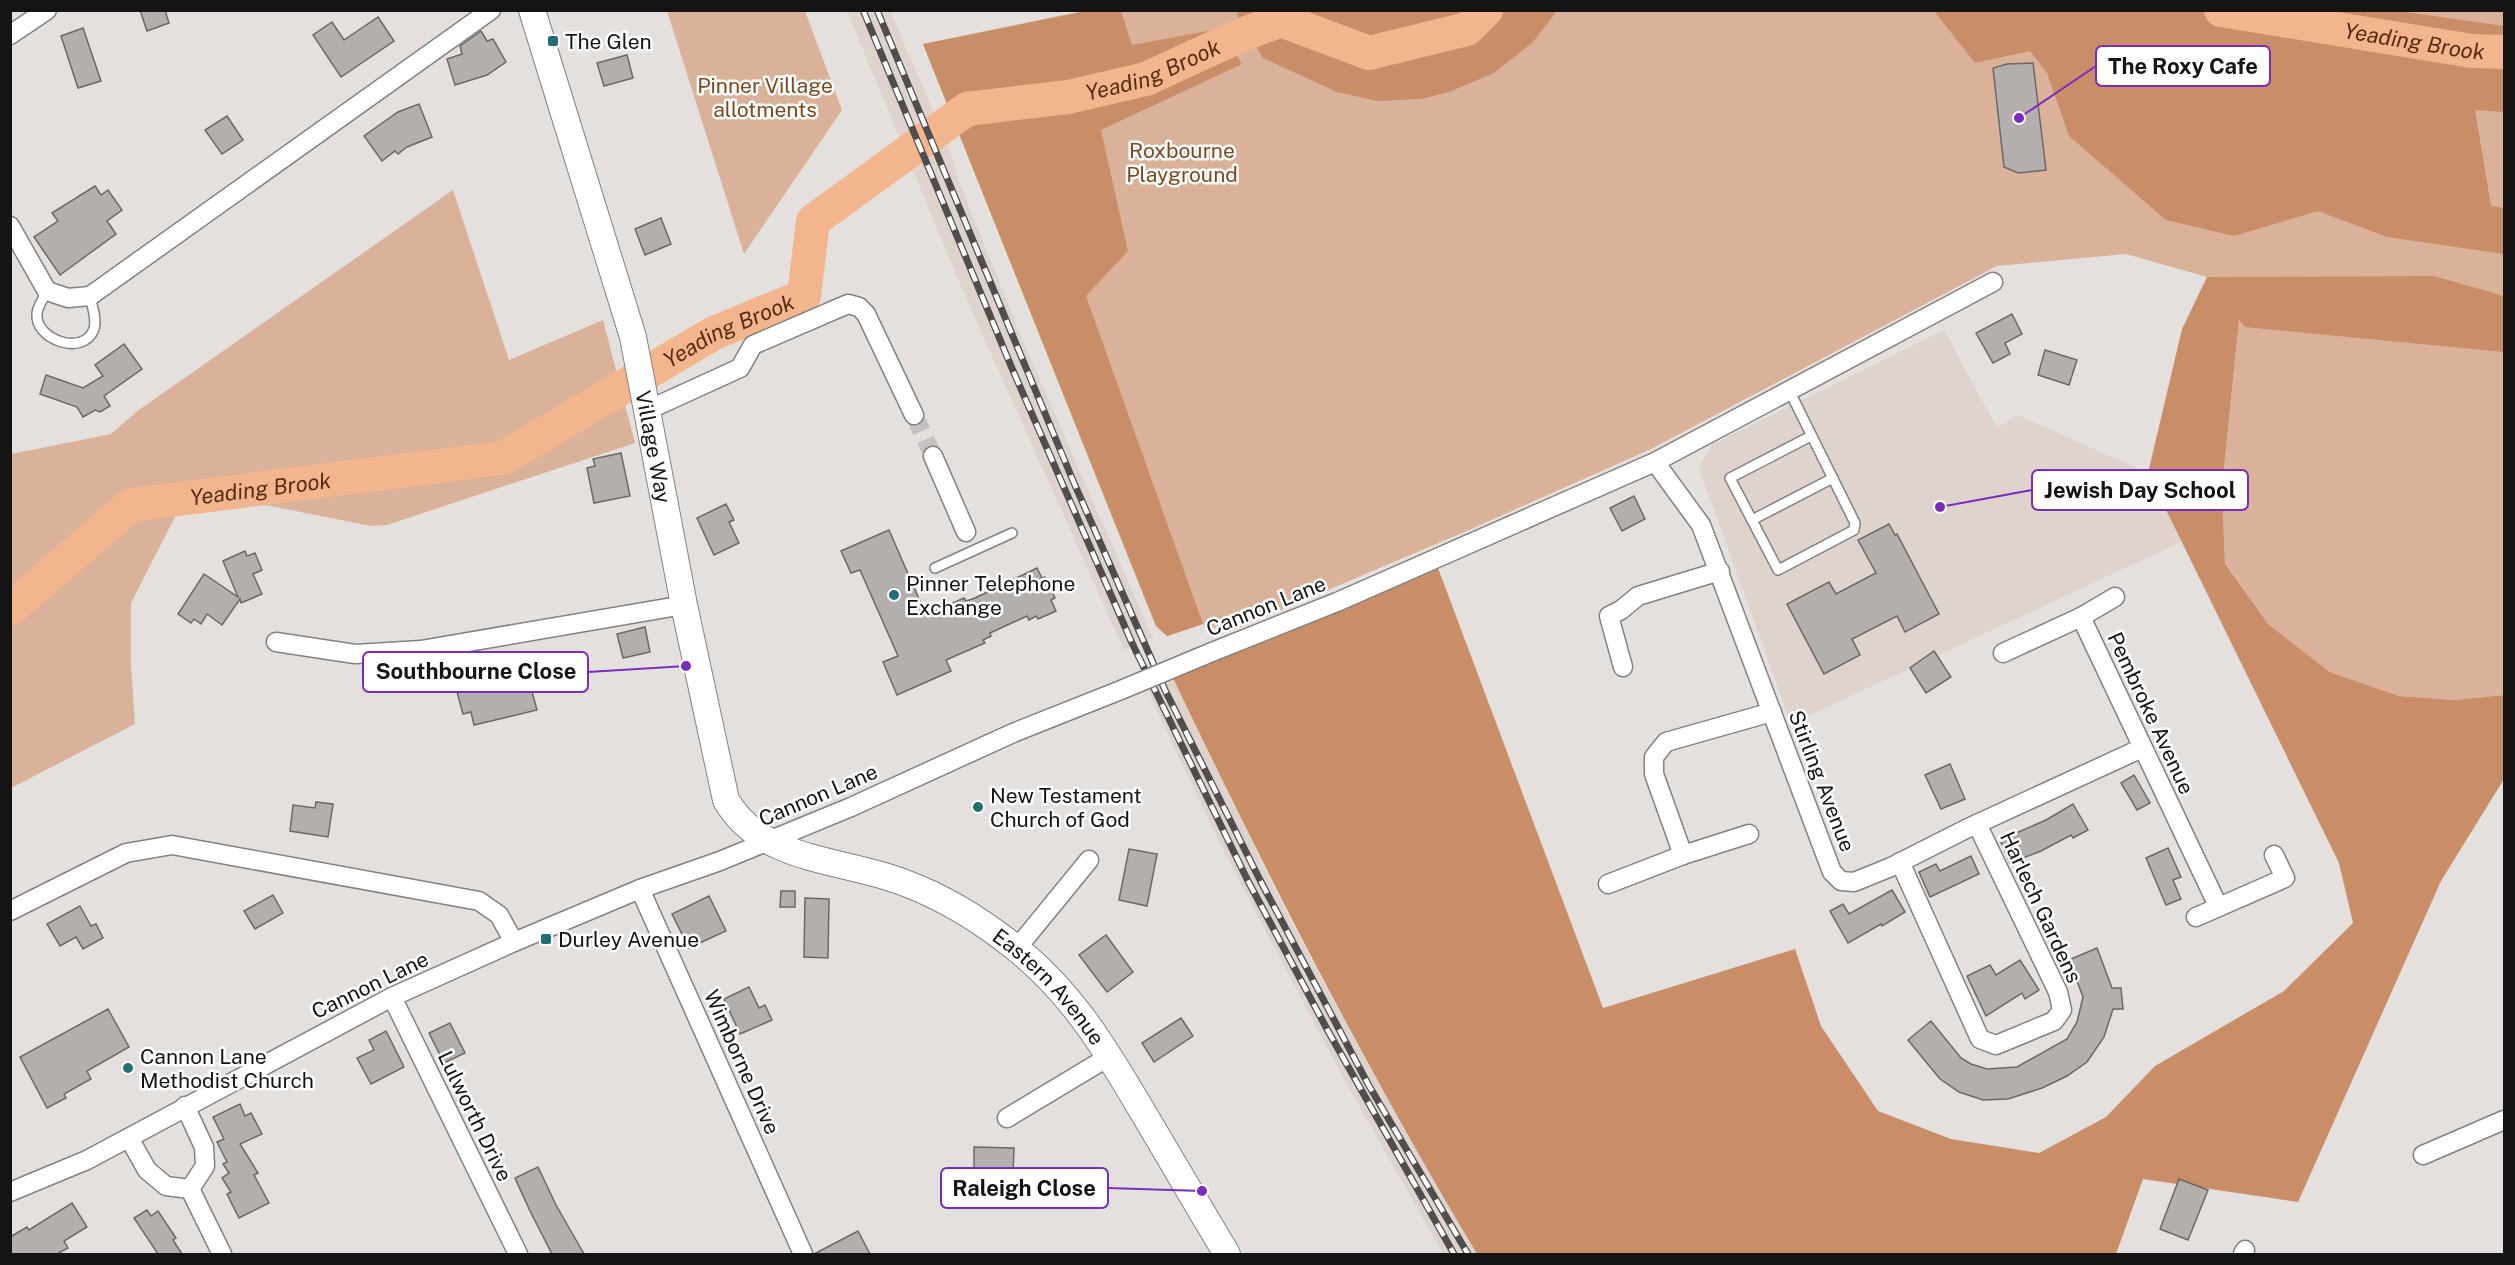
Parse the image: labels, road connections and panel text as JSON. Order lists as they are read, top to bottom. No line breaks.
{"streets":{"street":["Village Way","Cannon Lane","Pembroke Avenue","Stirling Avenue","Harlech Gardens","Eastern Avenue","Wimborne Drive","Lulworth Drive"]},"crossings":[["Village Way","Cannon Lane"],["Village Way","Eastern Avenue"],["Cannon Lane","Stirling Avenue"],["Cannon Lane","Eastern Avenue"],["Cannon Lane","Wimborne Drive"],["Cannon Lane","Lulworth Drive"],["Pembroke Avenue","Stirling Avenue"],["Stirling Avenue","Harlech Gardens"]],"water":["Yeading Brook"],"parks":["Pinner Village allotments","Roxbourne Playground"],"places":{"transit":["The Glen","Durley Avenue"],"other":["The Roxy Cafe","Jewish Day School","Pinner Telephone Exchange","Southbourne Close","New Testament Church of God","Cannon Lane Methodist Church","Raleigh Close"]}}
